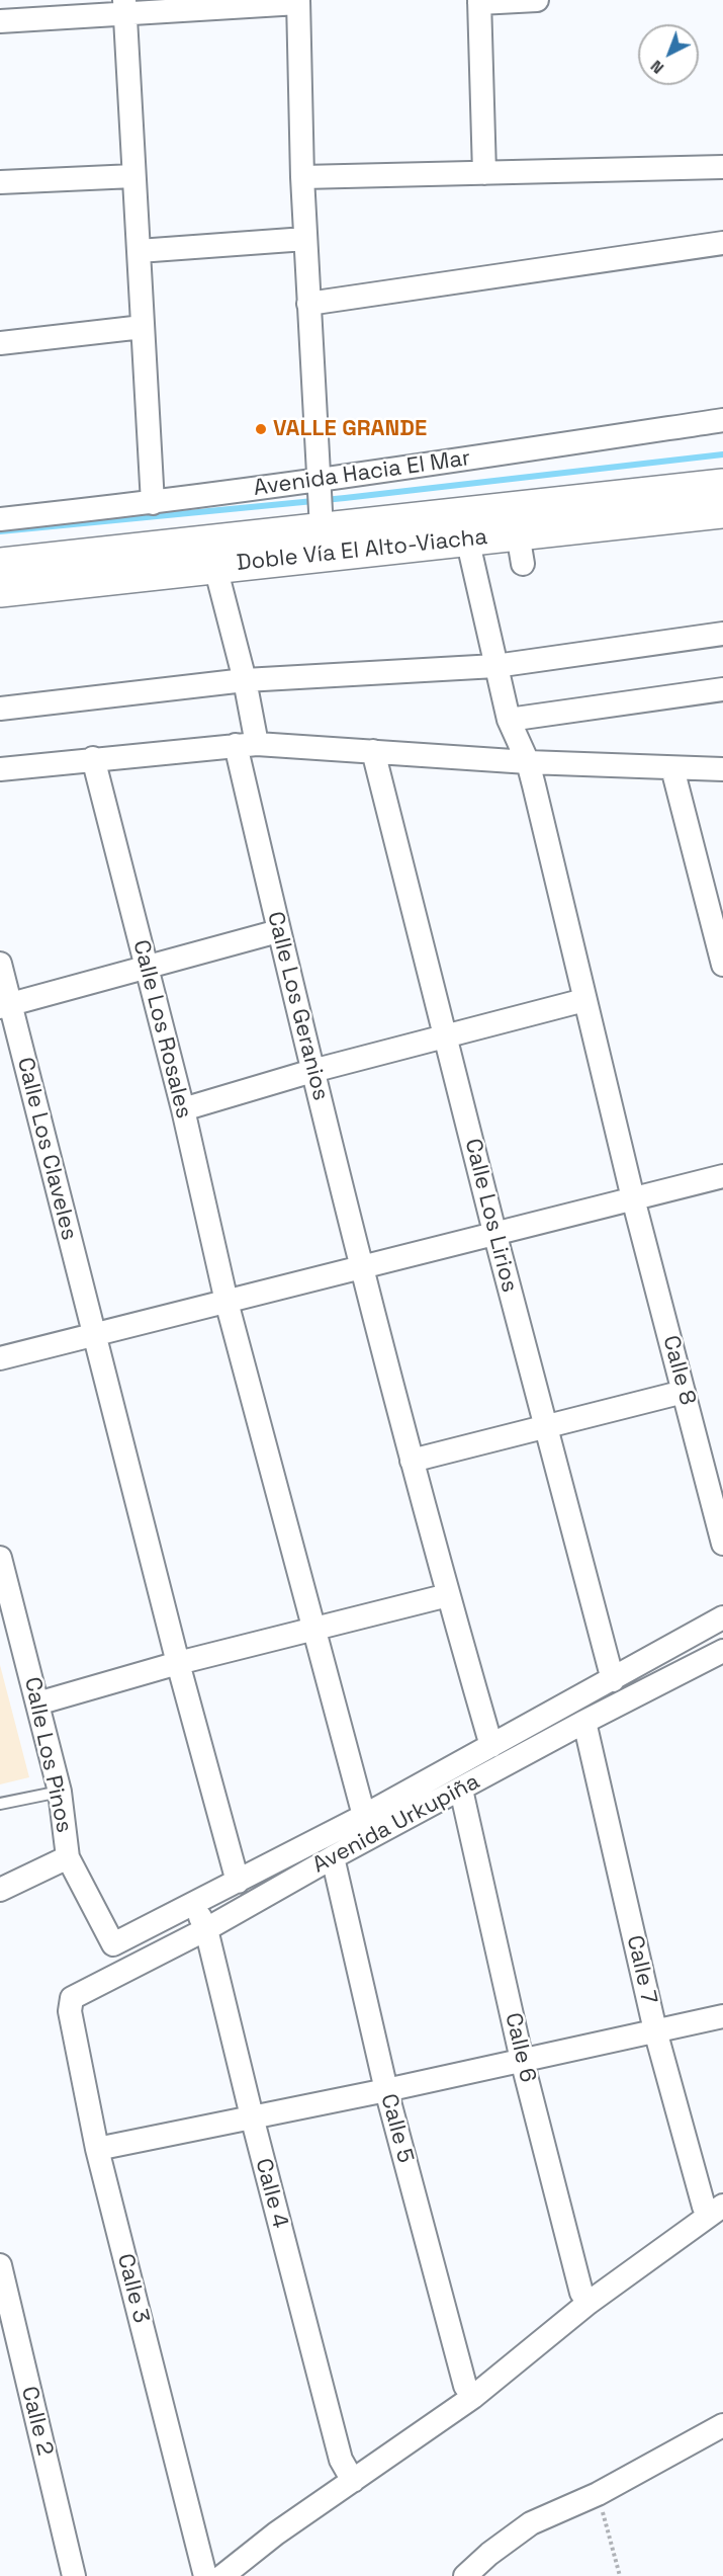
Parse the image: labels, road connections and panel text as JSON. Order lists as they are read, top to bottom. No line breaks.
{"streets":{"highway":["Doble Vía El Alto-Viacha"],"street":["Avenida Hacia El Mar","Calle Los Geranios","Calle Los Rosales","Calle Los Claveles","Calle Los Lirios","Calle 8","Calle Los Pinos","Avenida Urkupiña","Calle 7","Calle 6","Calle 5","Calle 4","Calle 3","Calle 2"]},"crossings":[["Avenida Hacia El Mar","Doble Vía El Alto-Viacha"],["Doble Vía El Alto-Viacha","Calle Los Geranios"],["Doble Vía El Alto-Viacha","Calle 8"],["Calle Los Pinos","Calle 4"],["Avenida Urkupiña","Calle 7"],["Avenida Urkupiña","Calle 6"],["Avenida Urkupiña","Calle 5"],["Avenida Urkupiña","Calle 4"],["Avenida Urkupiña","Calle 3"]],"places":["VALLE GRANDE"],"north":"bottom left"}
